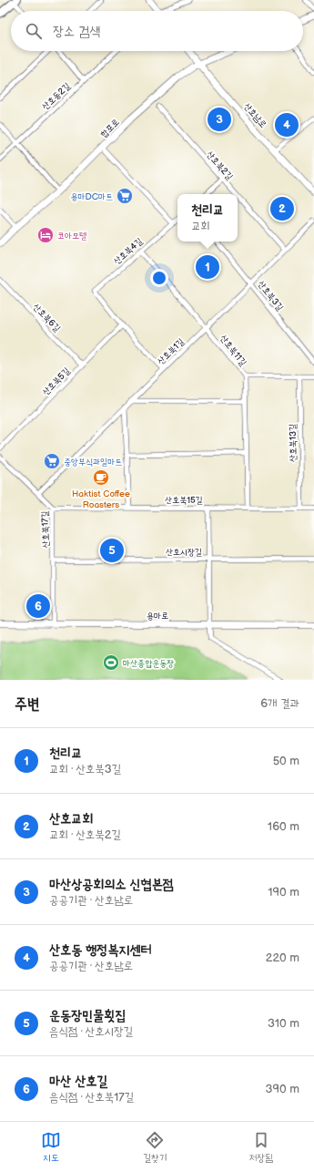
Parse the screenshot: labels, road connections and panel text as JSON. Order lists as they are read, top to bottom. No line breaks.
{"streets":{"main road":["산호남로","합포로","용마로"],"street":["산호동2길","산호북2길","산호북4길","산호북3길","산호북6길","산호북11길","산호북1길","산호북5길","산호북13길","산호북15길","산호북17길","산호시장길"]},"crossings":[["산호남로","합포로"],["산호북2길","산호북1길"],["산호북4길","산호북11길"],["산호북4길","산호북1길"],["산호북4길","산호북5길"],["산호북3길","산호북1길"],["산호북6길","산호북5길"],["산호북11길","산호북1길"],["산호북11길","산호북15길"],["산호북1길","산호북17길"],["산호북13길","산호북15길"],["산호북15길","산호북17길"],["산호북17길","산호시장길"],["산호북17길","용마로"]],"places":{"supermarket":["용마DC마트","중앙부식과일마트"],"hotel":["코아모텔"],"cafe":["Haktist Coffee Roasters"],"sports":["마산종합운동장"]},"page":{"search":"장소 검색","pins":["3","4","2","1","5","6"],"popup":["천리교","교회"],"heading":["주변","6개 결과"],"list":[{"mark":"1","name":"천리교","note":"교회 · 산호북3길","value":"50 m"},{"mark":"2","name":"산호교회","note":"교회 · 산호북2길","value":"160 m"},{"mark":"3","name":"마산상공회의소 신협본점","note":"공공기관 · 산호남로","value":"190 m"},{"mark":"4","name":"산호동 행정복지센터","note":"공공기관 · 산호남로","value":"220 m"},{"mark":"5","name":"운동장민물횟집","note":"음식점 · 산호시장길","value":"310 m"},{"mark":"6","name":"마산 산호길","note":"음식점 · 산호북17길","value":"390 m"}],"nav":["지도","길찾기","저장됨"]}}
